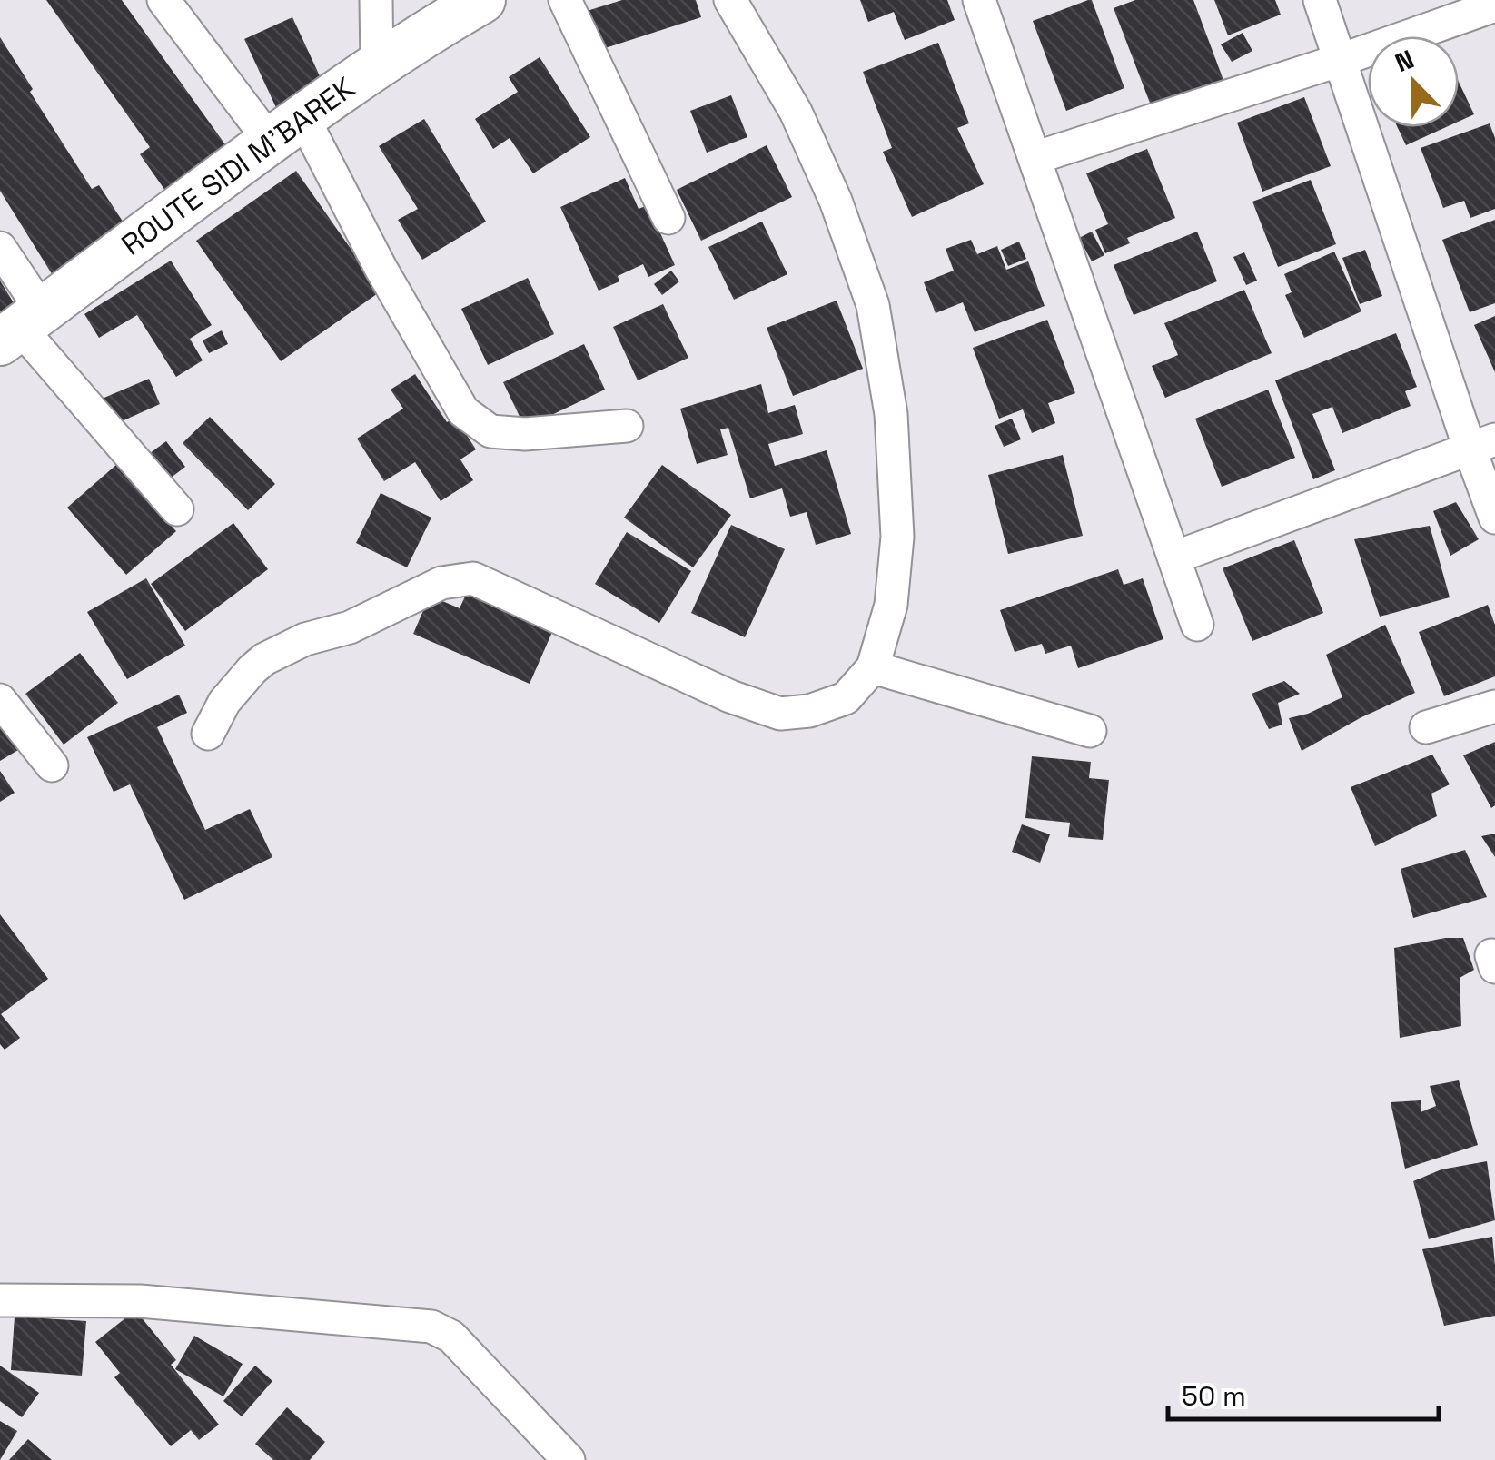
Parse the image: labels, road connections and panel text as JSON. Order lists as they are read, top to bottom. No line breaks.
{"streets":{"street":["ROUTE SIDI M'BAREK"]},"scale_bar":"50 m","north":"top left"}
